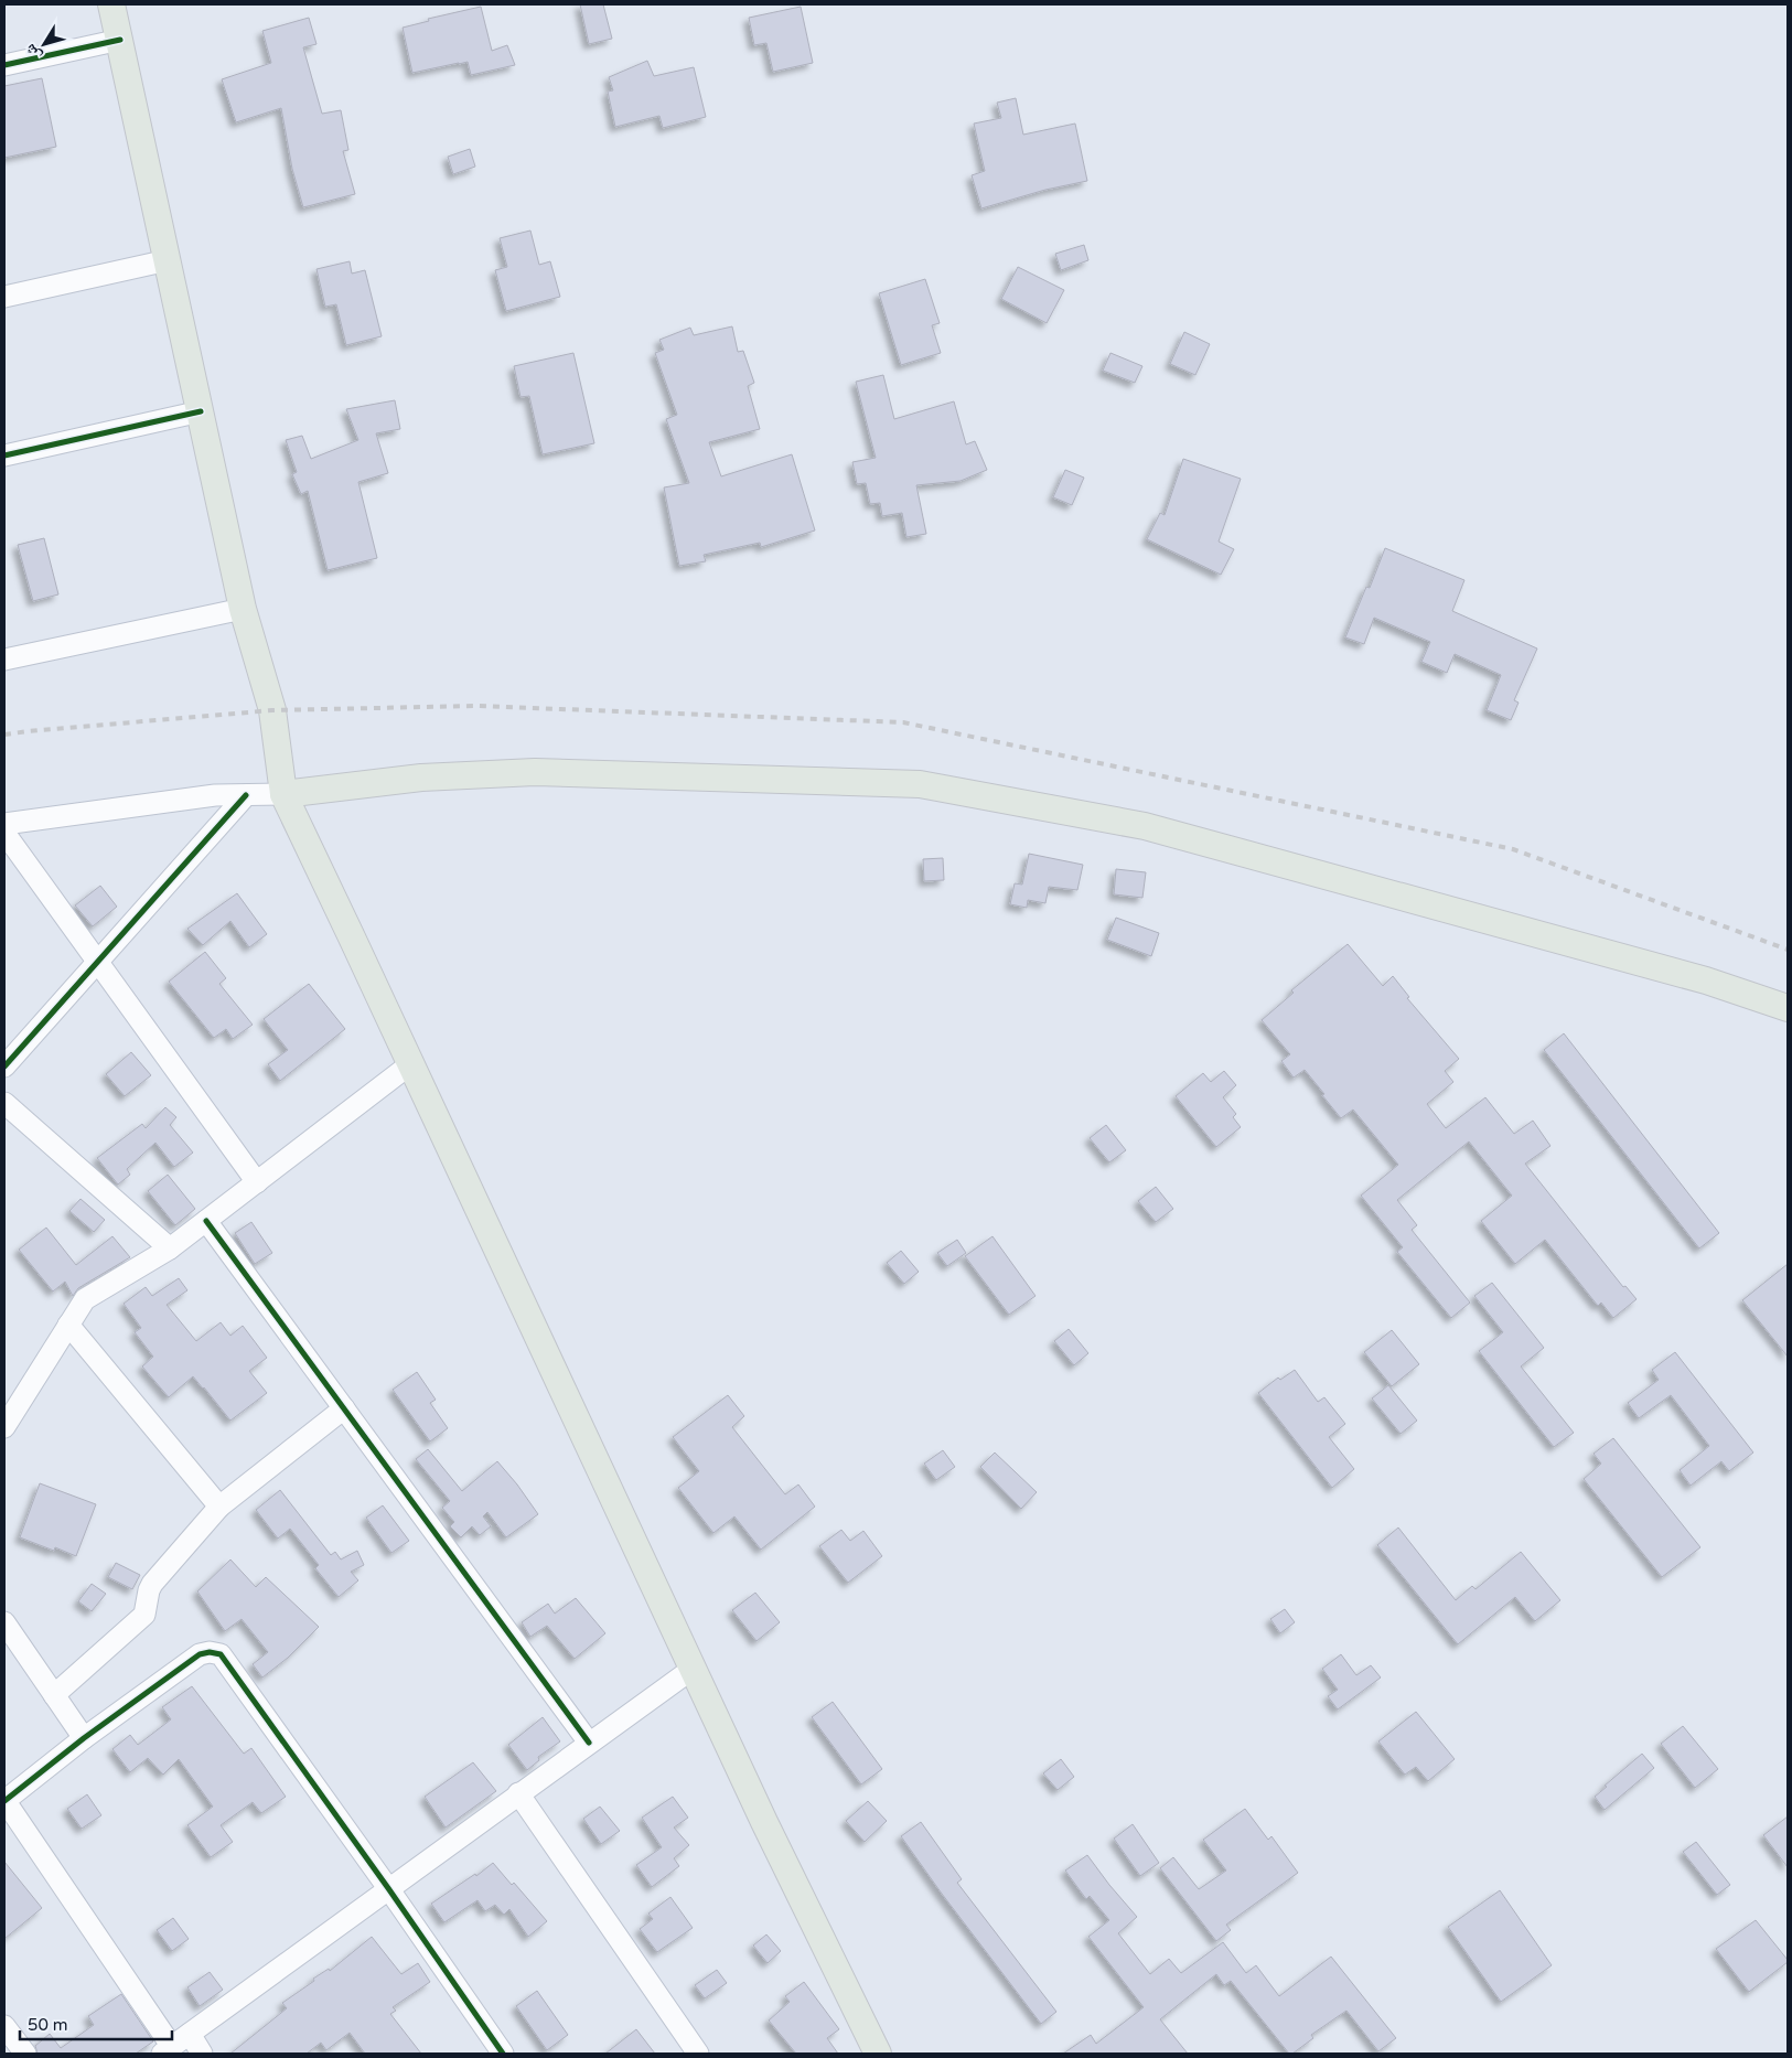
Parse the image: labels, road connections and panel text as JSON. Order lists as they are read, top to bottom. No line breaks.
{"scale_bar":"50 m","north":"bottom left"}
